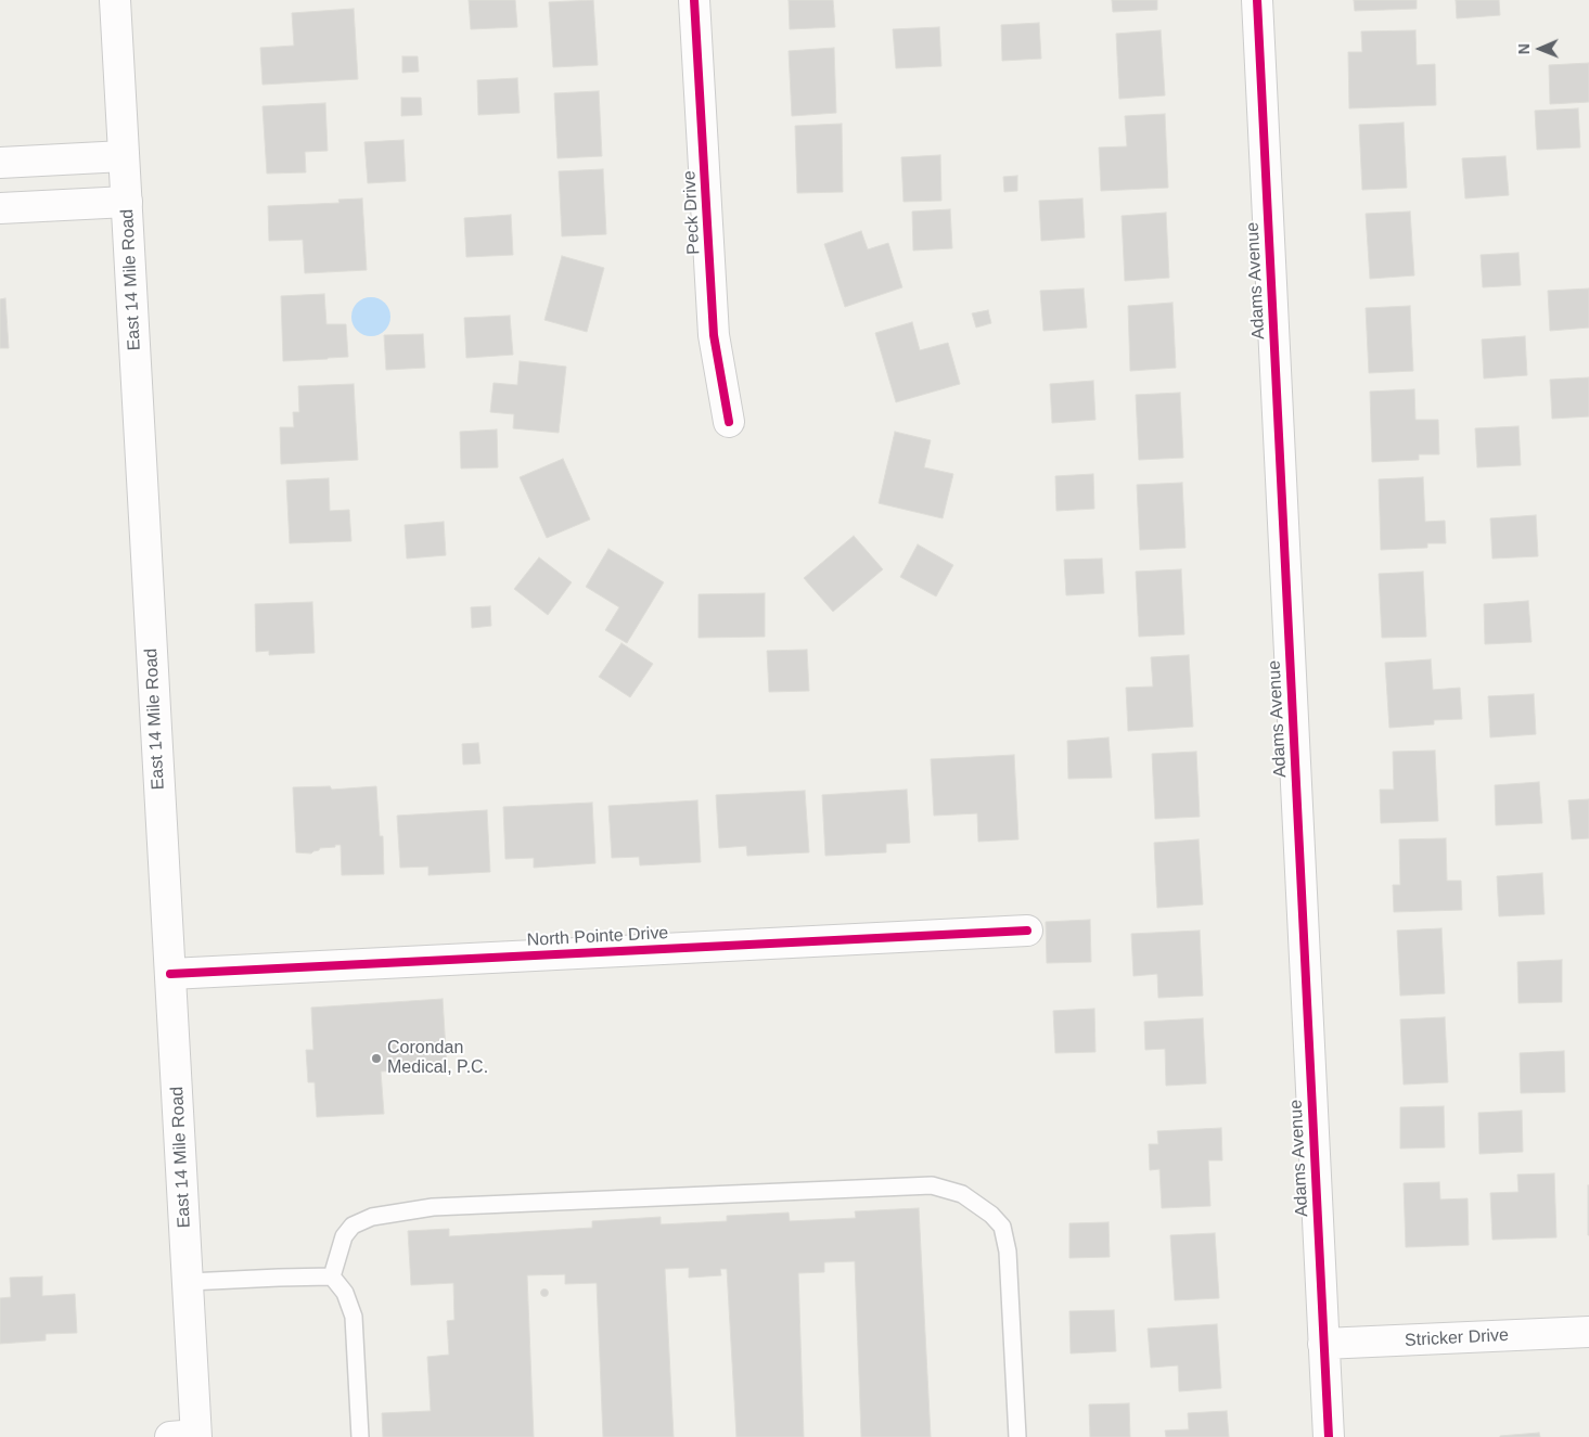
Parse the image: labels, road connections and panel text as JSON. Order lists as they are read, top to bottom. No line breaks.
{"streets":{"street":["Peck Drive","East 14 Mile Road","Adams Avenue","North Pointe Drive","Stricker Drive"]},"crossings":[["East 14 Mile Road","North Pointe Drive"],["Adams Avenue","Stricker Drive"]],"places":["Corondan Medical, P.C."],"north":"left"}
